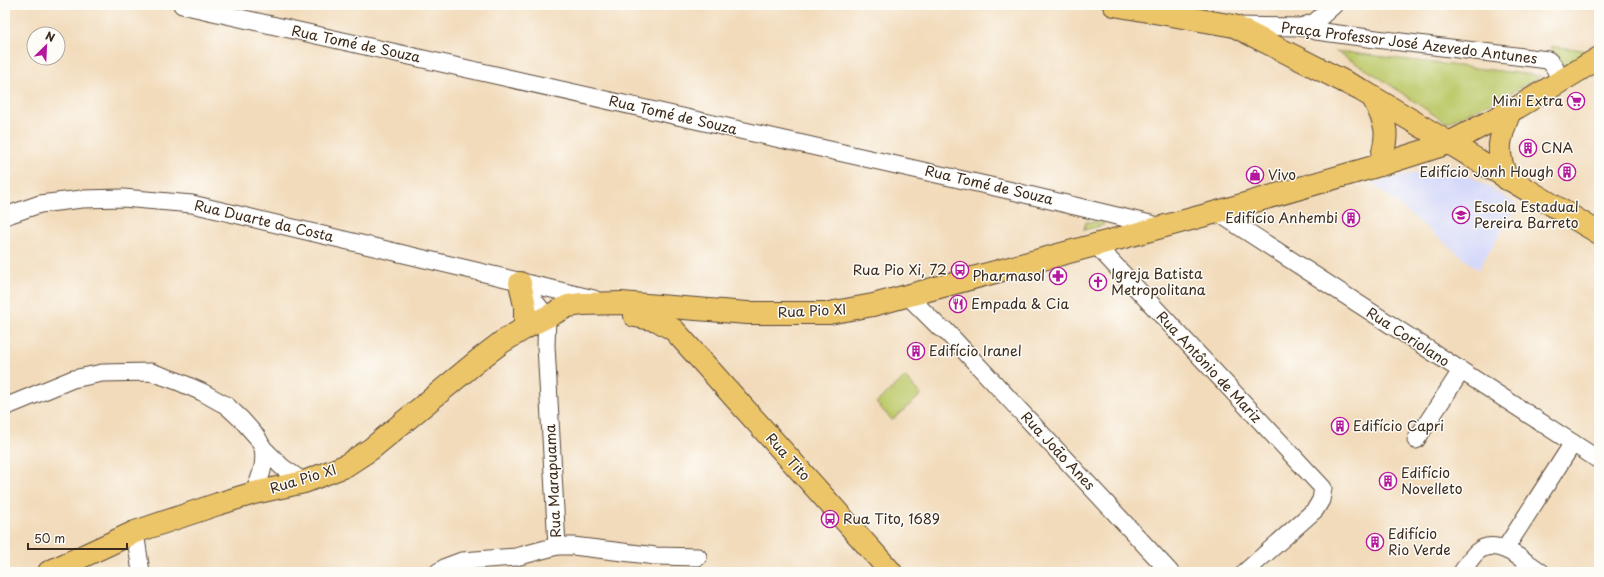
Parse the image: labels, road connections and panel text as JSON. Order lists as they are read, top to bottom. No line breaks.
{"streets":{"main road":["Praça Professor José Azevedo Antunes","Rua Pio XI","Rua Tito"],"street":["Rua Tomé de Souza","Rua Duarte da Costa","Rua Coriolano","Rua Antônio de Mariz","Rua João Anes","Rua Marapuama"]},"crossings":[["Praça Professor José Azevedo Antunes","Rua Pio XI"],["Rua Tomé de Souza","Rua Pio XI"],["Rua Duarte da Costa","Rua Pio XI"],["Rua Pio XI","Rua Coriolano"],["Rua Pio XI","Rua Antônio de Mariz"],["Rua Pio XI","Rua João Anes"],["Rua Pio XI","Rua Tito"],["Rua Pio XI","Rua Marapuama"]],"places":{"supermarket":["Mini Extra"],"building":["CNA","Edifício Jonh Hough","Edifício Anhembi","Edifício Iranel","Edifício Capri","Edifício Novelleto","Edifício Rio Verde"],"shop":["Vivo"],"school or university":["Escola Estadual Pereira Barreto"],"bus stop":["Rua Pio Xi, 72","Rua Tito, 1689"],"pharmacy":["Pharmasol"],"church":["Igreja Batista Metropolitana"],"restaurant":["Empada & Cia"]},"scale_bar":"50 m","north":"top right"}
